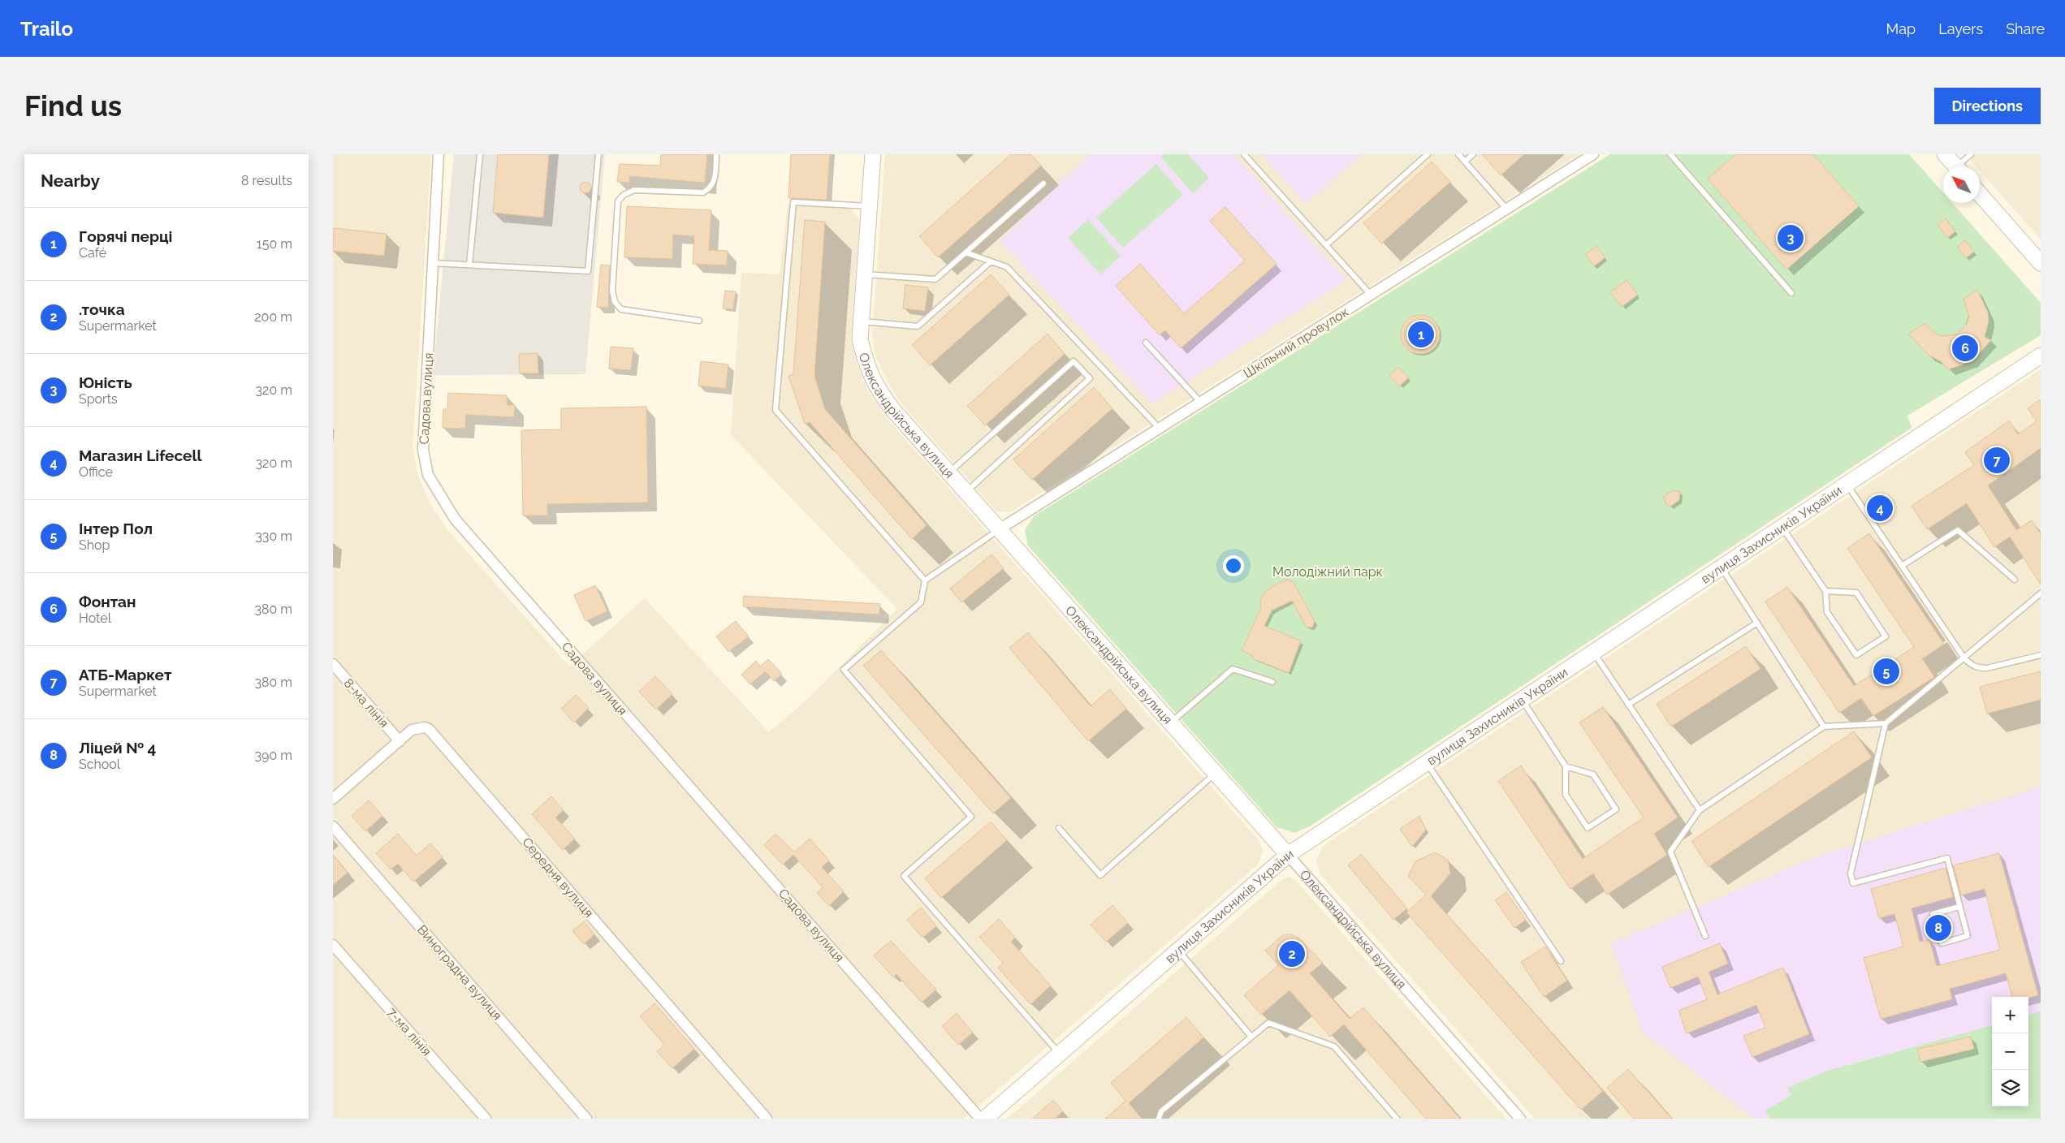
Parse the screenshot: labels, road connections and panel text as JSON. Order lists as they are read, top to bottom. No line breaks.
{"streets":{"main road":["Олександрійська вулиця","вулиця Захисників України"],"street":["Шкільний провулок","Садова вулиця","8-ма лінія","Середня вулиця","Виноградна вулиця","7-ма лінія"]},"crossings":[["Шкільний провулок","Олександрійська вулиця"],["Олександрійська вулиця","вулиця Захисників України"],["8-ма лінія","Середня вулиця"]],"parks":["Молодіжний парк"],"north":"top left","page":{"header":"Trailo","nav":["Map","Layers","Share"],"buttons":"Directions","title":"Find us","heading":["Nearby","8 results"],"list":[{"mark":"1","name":"Горячі перці","note":"Café","value":"150 m"},{"mark":"2","name":".точка","note":"Supermarket","value":"200 m"},{"mark":"3","name":"Юність","note":"Sports","value":"320 m"},{"mark":"4","name":"Магазин Lifecell","note":"Office","value":"320 m"},{"mark":"5","name":"Інтер Пол","note":"Shop","value":"330 m"},{"mark":"6","name":"Фонтан","note":"Hotel","value":"380 m"},{"mark":"7","name":"АТБ-Маркет","note":"Supermarket","value":"380 m"},{"mark":"8","name":"Ліцей № 4","note":"School","value":"390 m"}],"pins":["3","1","6","7","4","5","8","2"],"map_buttons":["+","−"]}}
